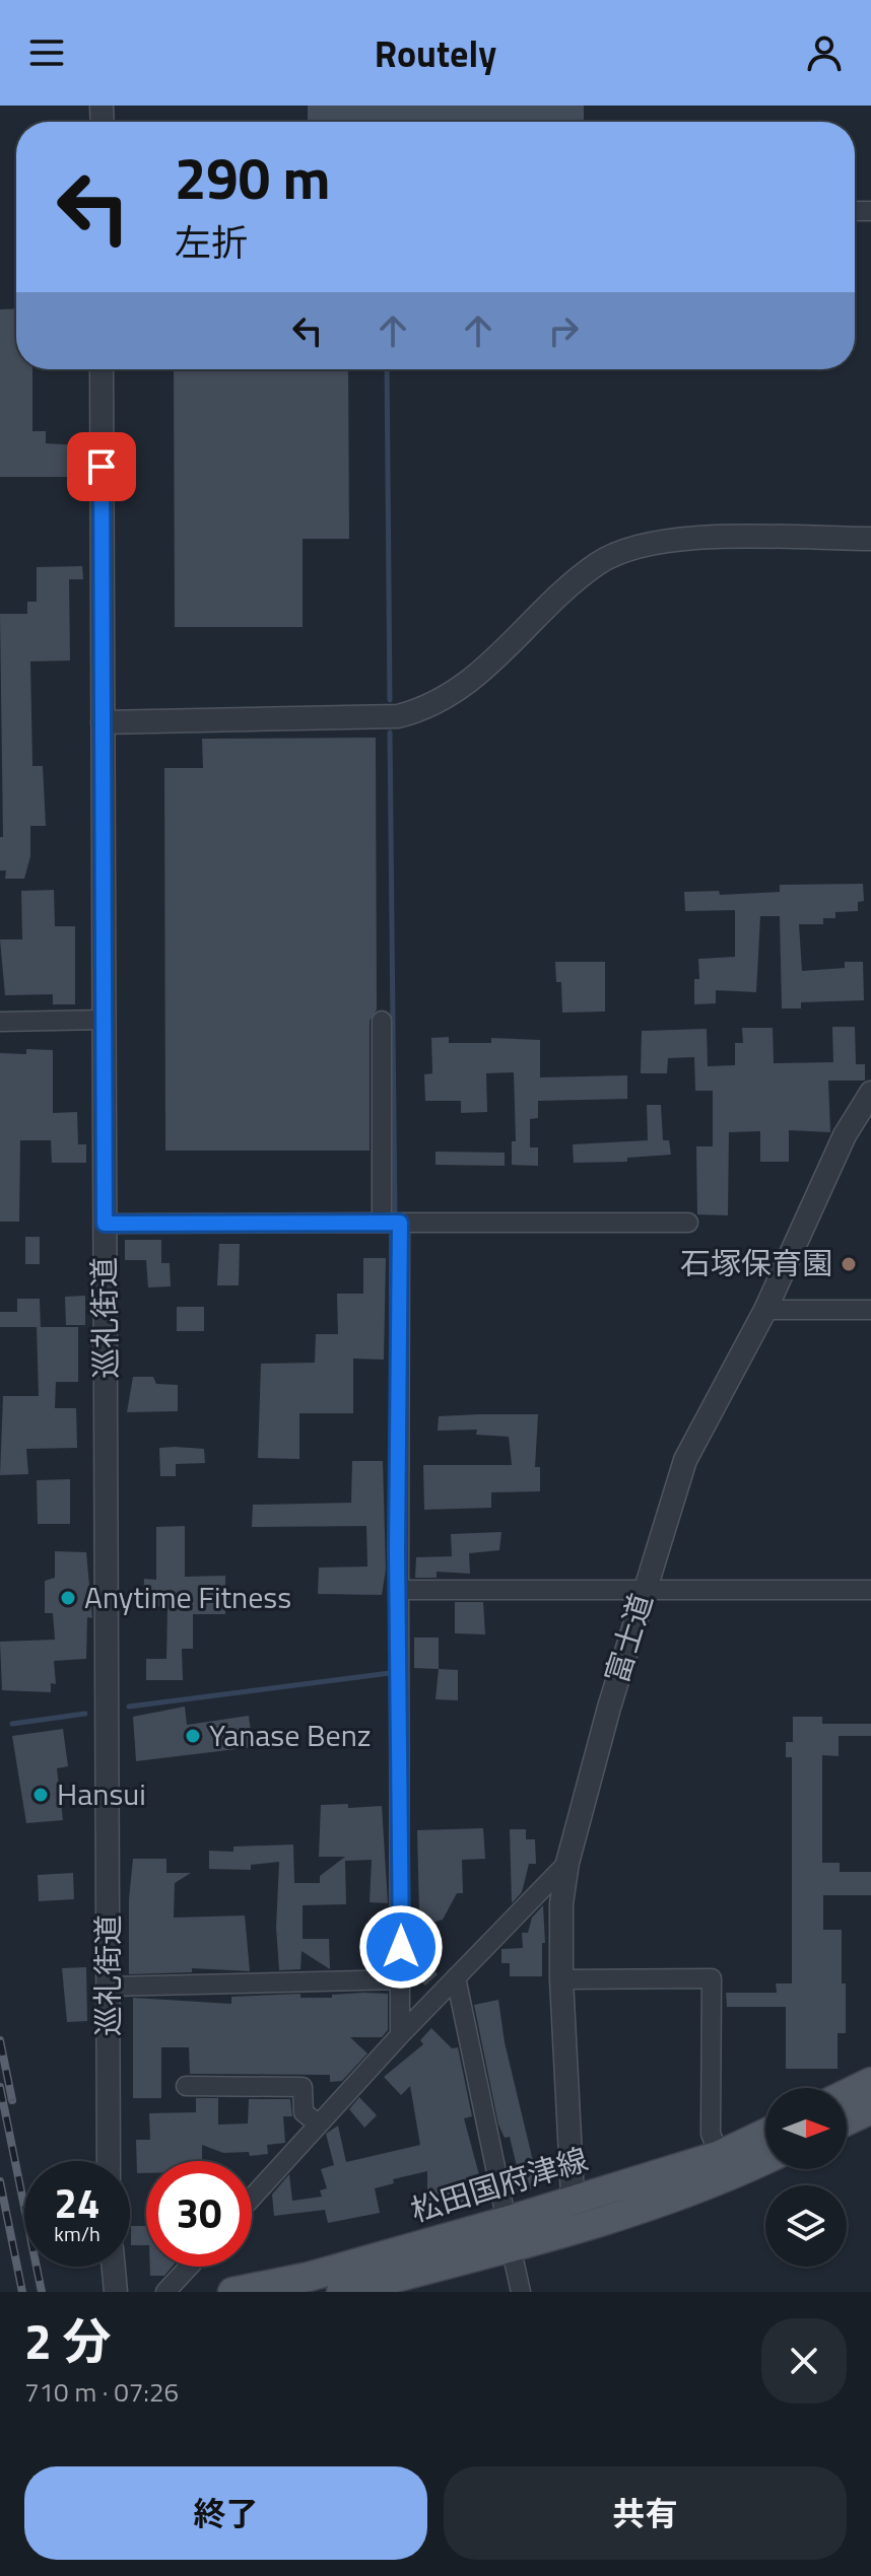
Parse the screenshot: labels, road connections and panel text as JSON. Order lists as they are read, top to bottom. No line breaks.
{"streets":{"main road":["松田国府津線"],"street":["巡礼街道","富士道"]},"crossings":[["富士道","松田国府津線"]],"places":["石塚保育園","Anytime Fitness","Yanase Benz","Hansui"],"north":"right","page":{"header":"Routely","turn":["290 m","左折"],"speed":"24 km/h","limit":"30","heading":["2 分","710 m · 07:26"],"buttons":["終了","共有"]}}
